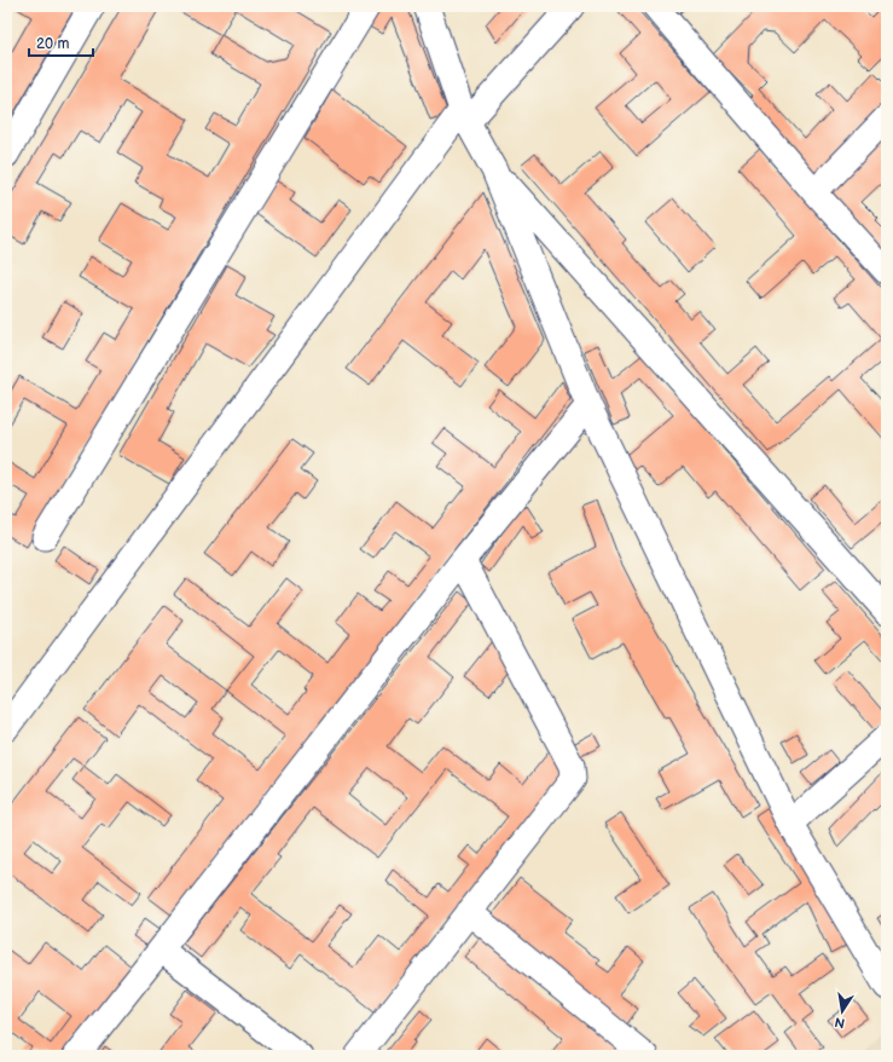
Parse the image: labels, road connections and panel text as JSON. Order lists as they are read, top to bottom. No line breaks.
{"scale_bar":"20 m","north":"bottom"}
